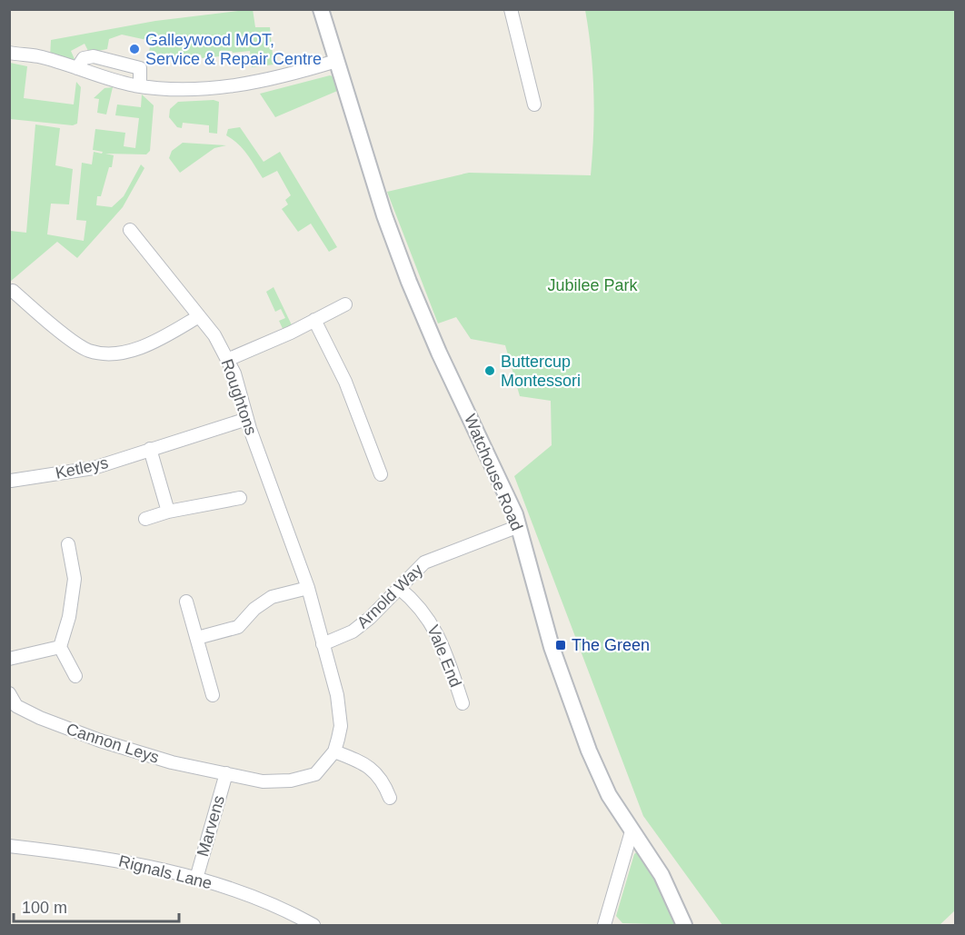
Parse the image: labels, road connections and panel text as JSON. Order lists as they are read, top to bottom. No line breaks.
{"streets":{"street":["Roughtons","Ketleys","Watchouse Road","Arnold Way","Vale End","Cannon Leys","Marvens","Rignals Lane"]},"crossings":[["Roughtons","Ketleys"],["Roughtons","Arnold Way"],["Roughtons","Cannon Leys"],["Roughtons","Marvens"],["Watchouse Road","Arnold Way"],["Arnold Way","Vale End"],["Cannon Leys","Marvens"],["Marvens","Rignals Lane"]],"parks":["Jubilee Park"],"places":{"other":["Galleywood MOT, Service & Repair Centre","Buttercup Montessori"],"transit":["The Green"]},"scale_bar":"100 m"}
